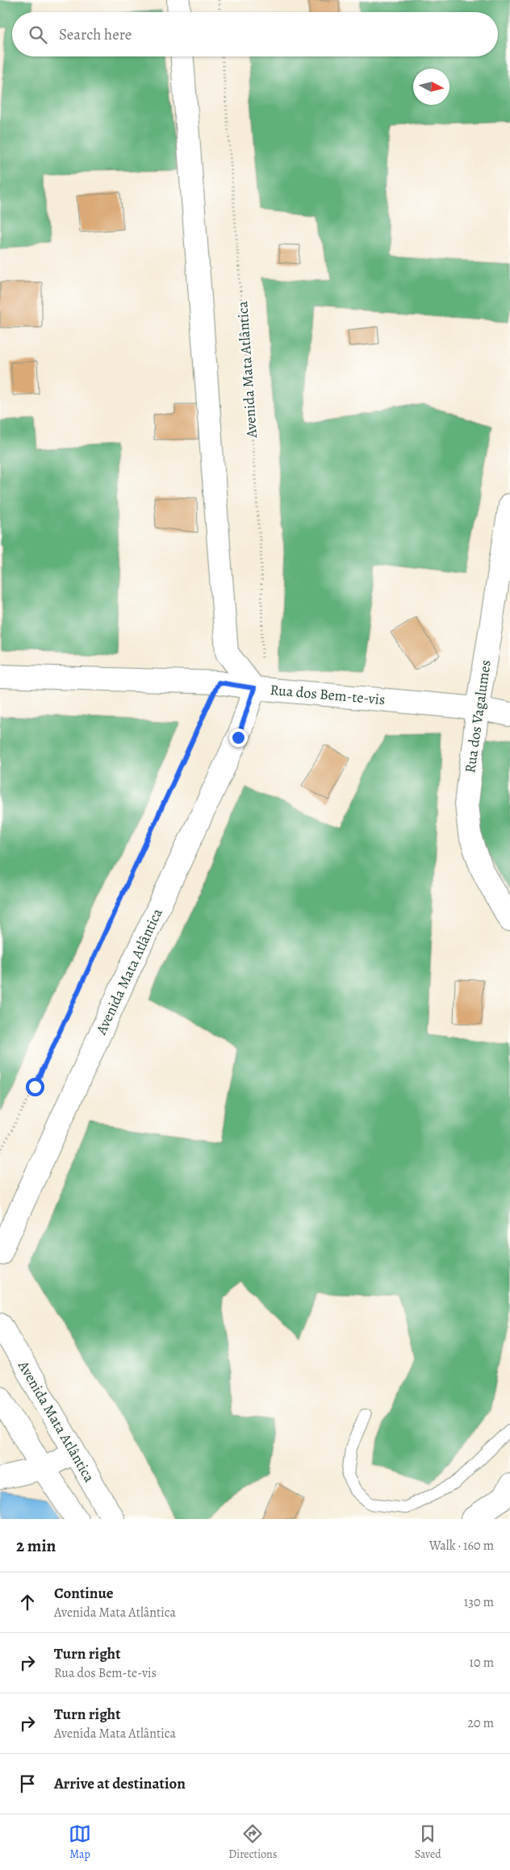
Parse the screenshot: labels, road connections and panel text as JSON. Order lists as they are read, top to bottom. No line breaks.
{"streets":{"street":["Avenida Mata Atlântica","Rua dos Bem-te-vis","Rua dos Vagalumes"]},"crossings":[["Avenida Mata Atlântica","Rua dos Bem-te-vis"],["Rua dos Bem-te-vis","Rua dos Vagalumes"]],"north":"right","page":{"search":"Search here","heading":["2 min","Walk · 160 m"],"list":[["Continue","Avenida Mata Atlântica","130 m"],["Turn right","Rua dos Bem-te-vis","10 m"],["Turn right","Avenida Mata Atlântica","20 m"],"Arrive at destination"],"nav":["Map","Directions","Saved"]}}
